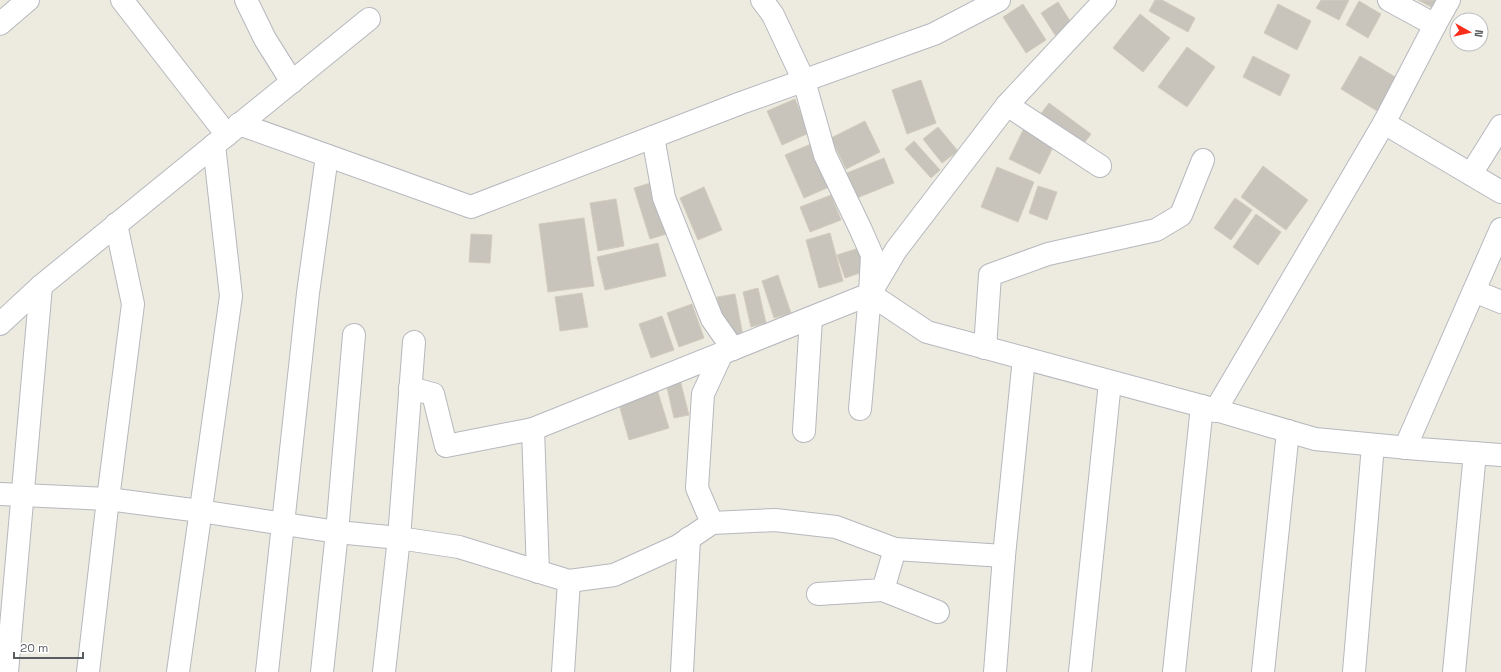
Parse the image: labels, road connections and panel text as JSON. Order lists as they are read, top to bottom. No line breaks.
{"scale_bar":"20 m","north":"right"}
